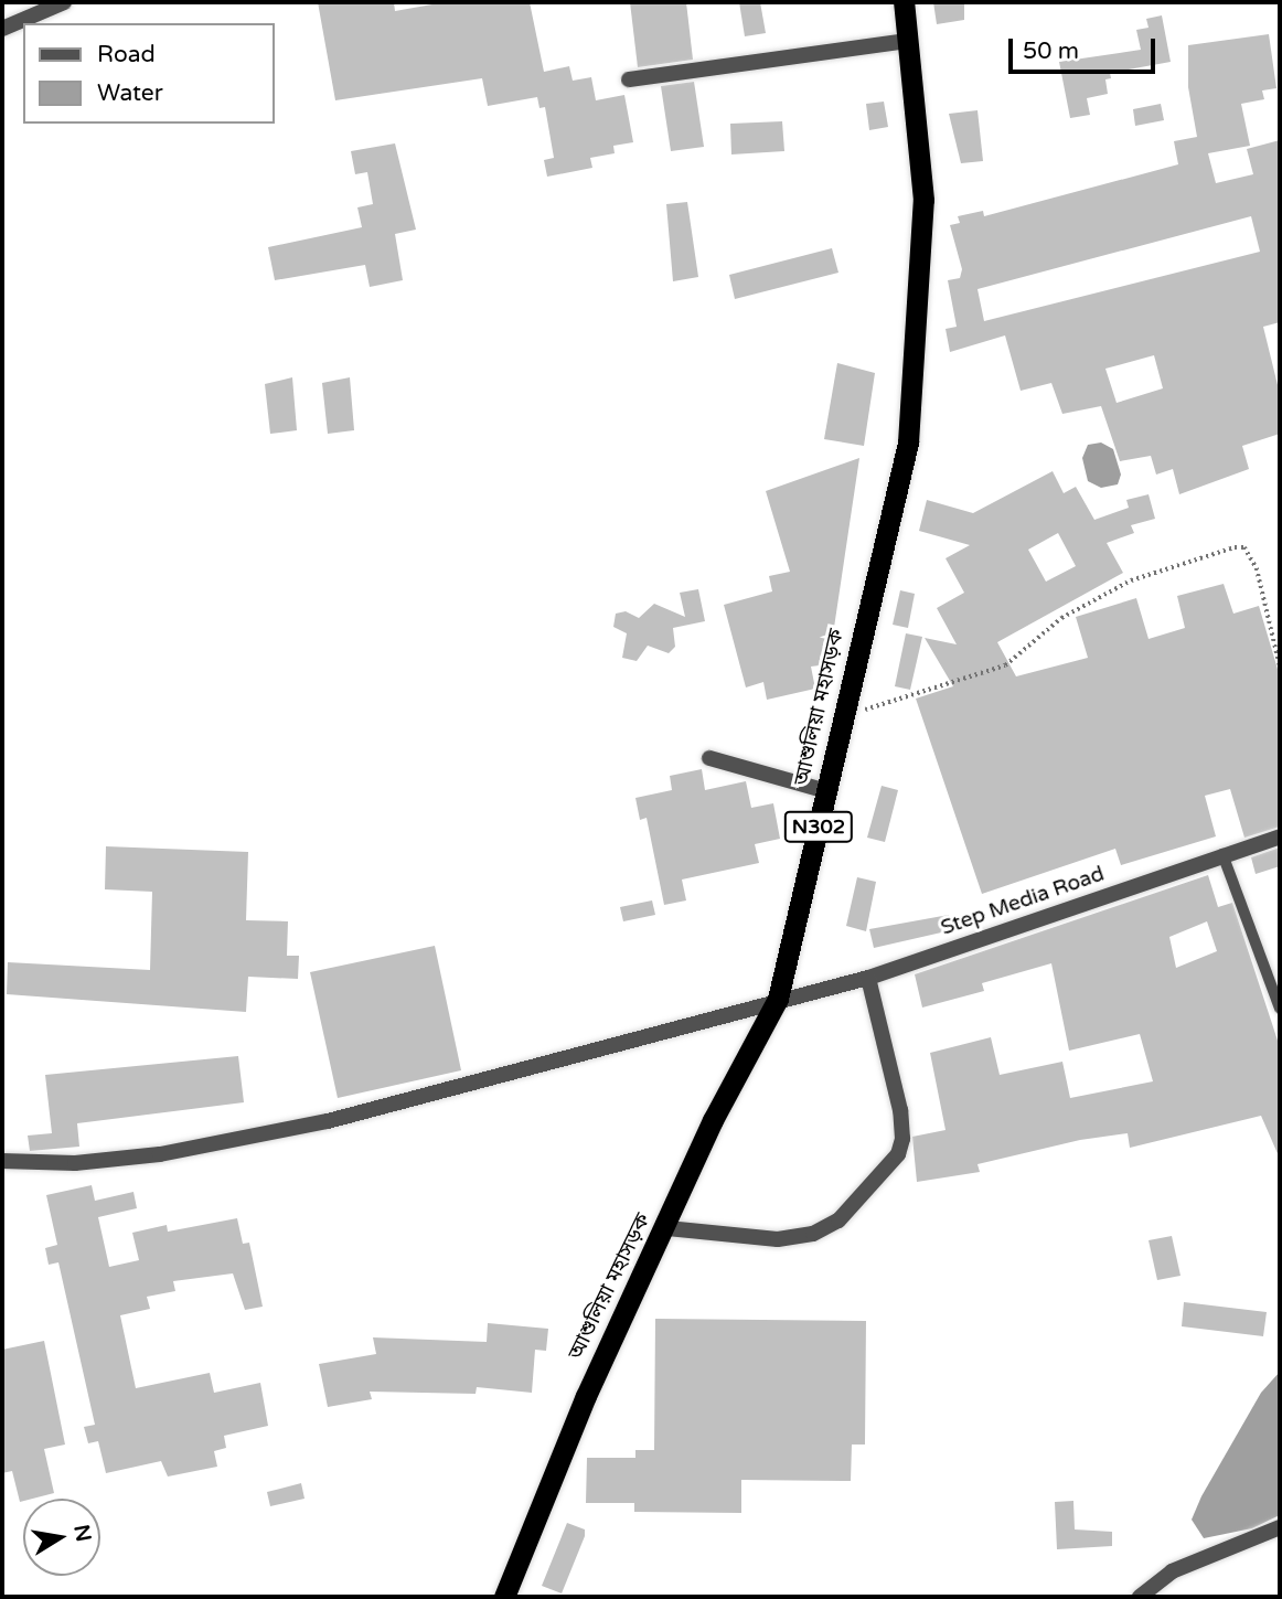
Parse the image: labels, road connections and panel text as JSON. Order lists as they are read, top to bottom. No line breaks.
{"streets":{"highway":["আশুলিয়া মহাসড়ক","N302"],"street":["Step Media Road"]},"crossings":[["আশুলিয়া মহাসড়ক","Step Media Road"]],"legend":["Road","Water"],"scale_bar":"50 m","north":"right"}
